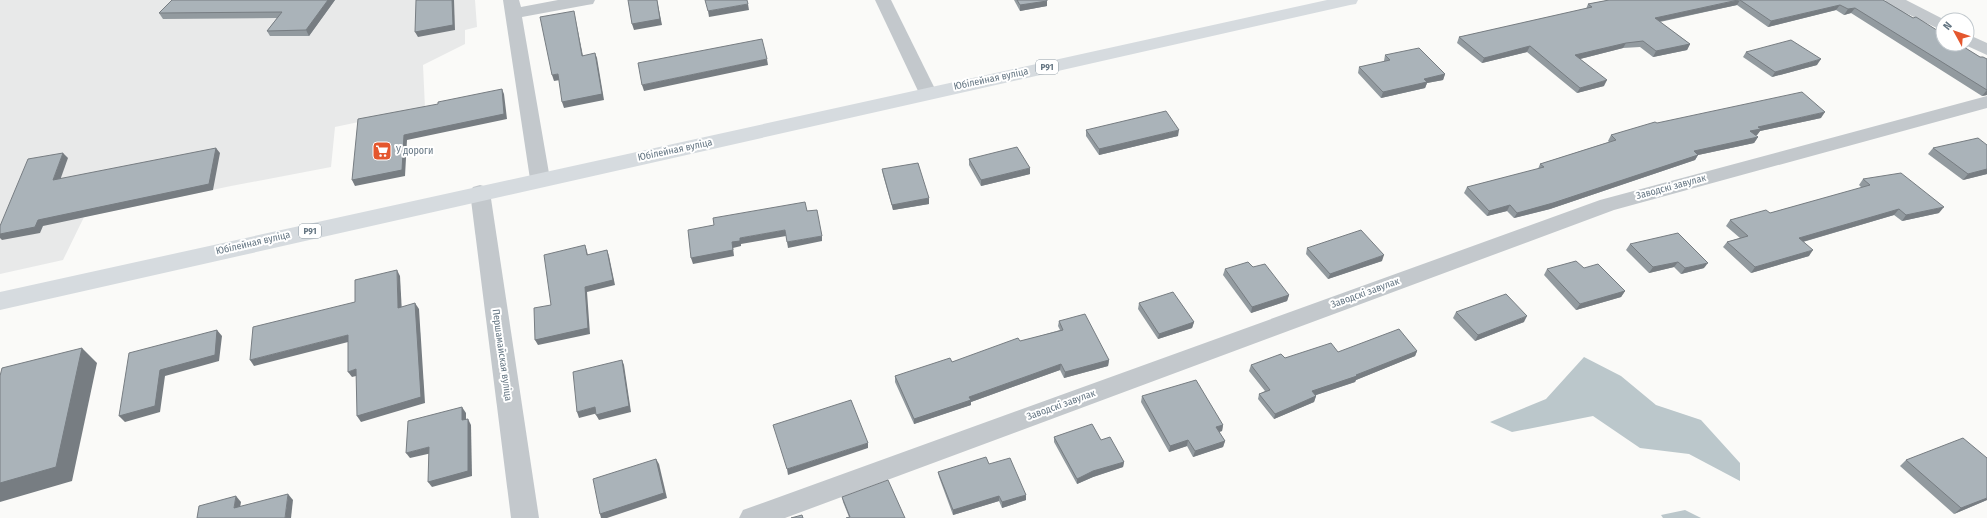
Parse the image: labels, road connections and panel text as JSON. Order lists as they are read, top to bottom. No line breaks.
{"streets":{"main road":["Р91","Юбілейная вуліца"],"street":["Заводскі завулак","Першамайская вуліца"]},"crossings":[["Юбілейная вуліца","Першамайская вуліца"]],"places":{"supermarket":["У дороги"]},"north":"top left"}
